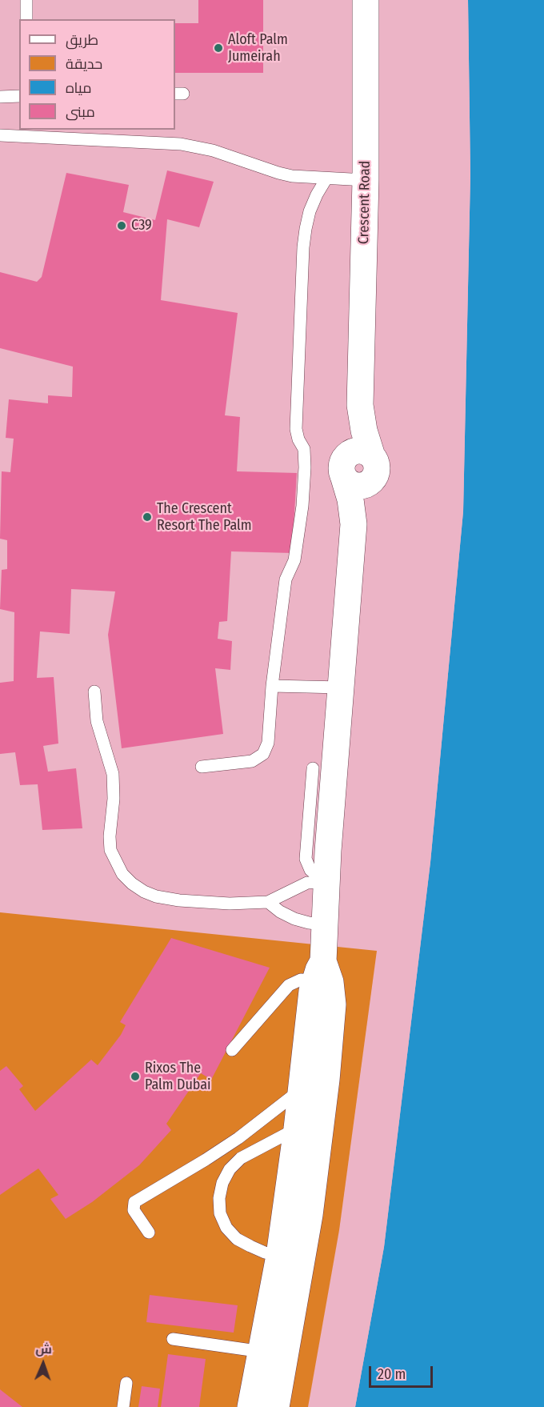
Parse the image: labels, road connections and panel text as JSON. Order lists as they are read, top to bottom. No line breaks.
{"streets":{"main road":["Crescent Road"]},"places":["Aloft Palm Jumeirah","C39","The Crescent Resort The Palm","Rixos The Palm Dubai"],"legend":["طريق","حديقة","مياه","مبنى"],"scale_bar":"20 m","north":"top"}
